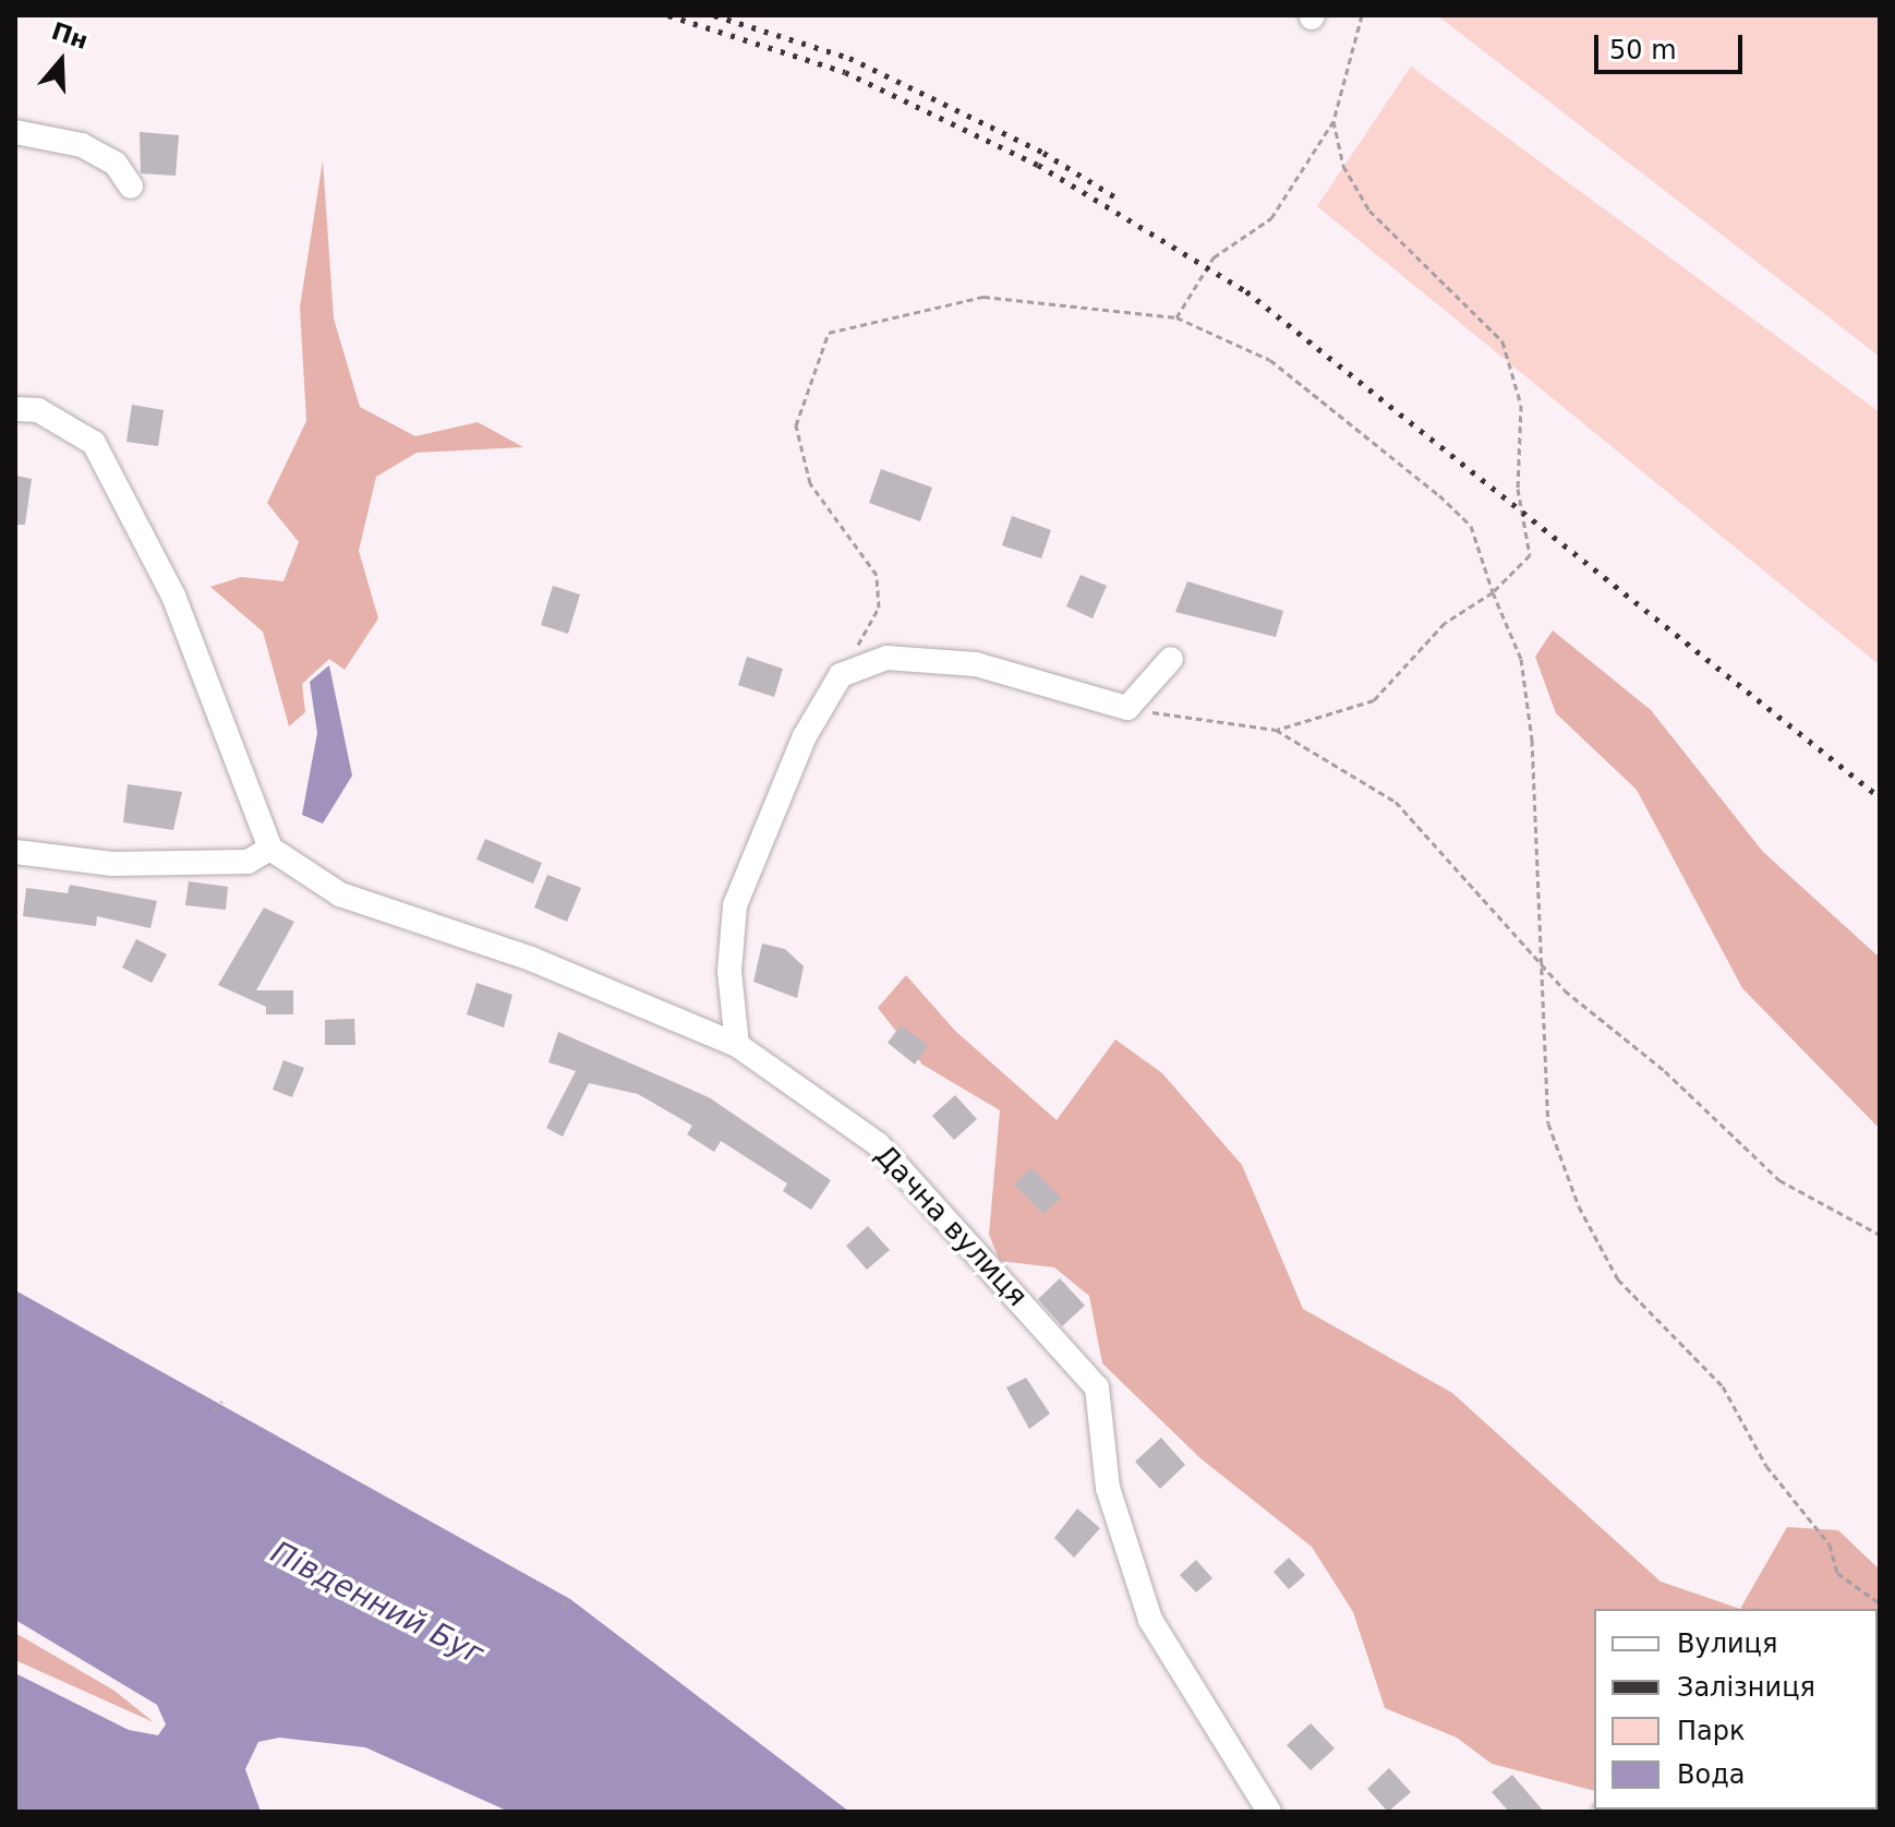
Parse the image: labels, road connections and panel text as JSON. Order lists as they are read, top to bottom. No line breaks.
{"streets":{"street":["Дачна вулиця"]},"water":["Південний Буг"],"legend":["Вулиця","Залізниця","Парк","Вода"],"scale_bar":"50 m","north":"top"}
